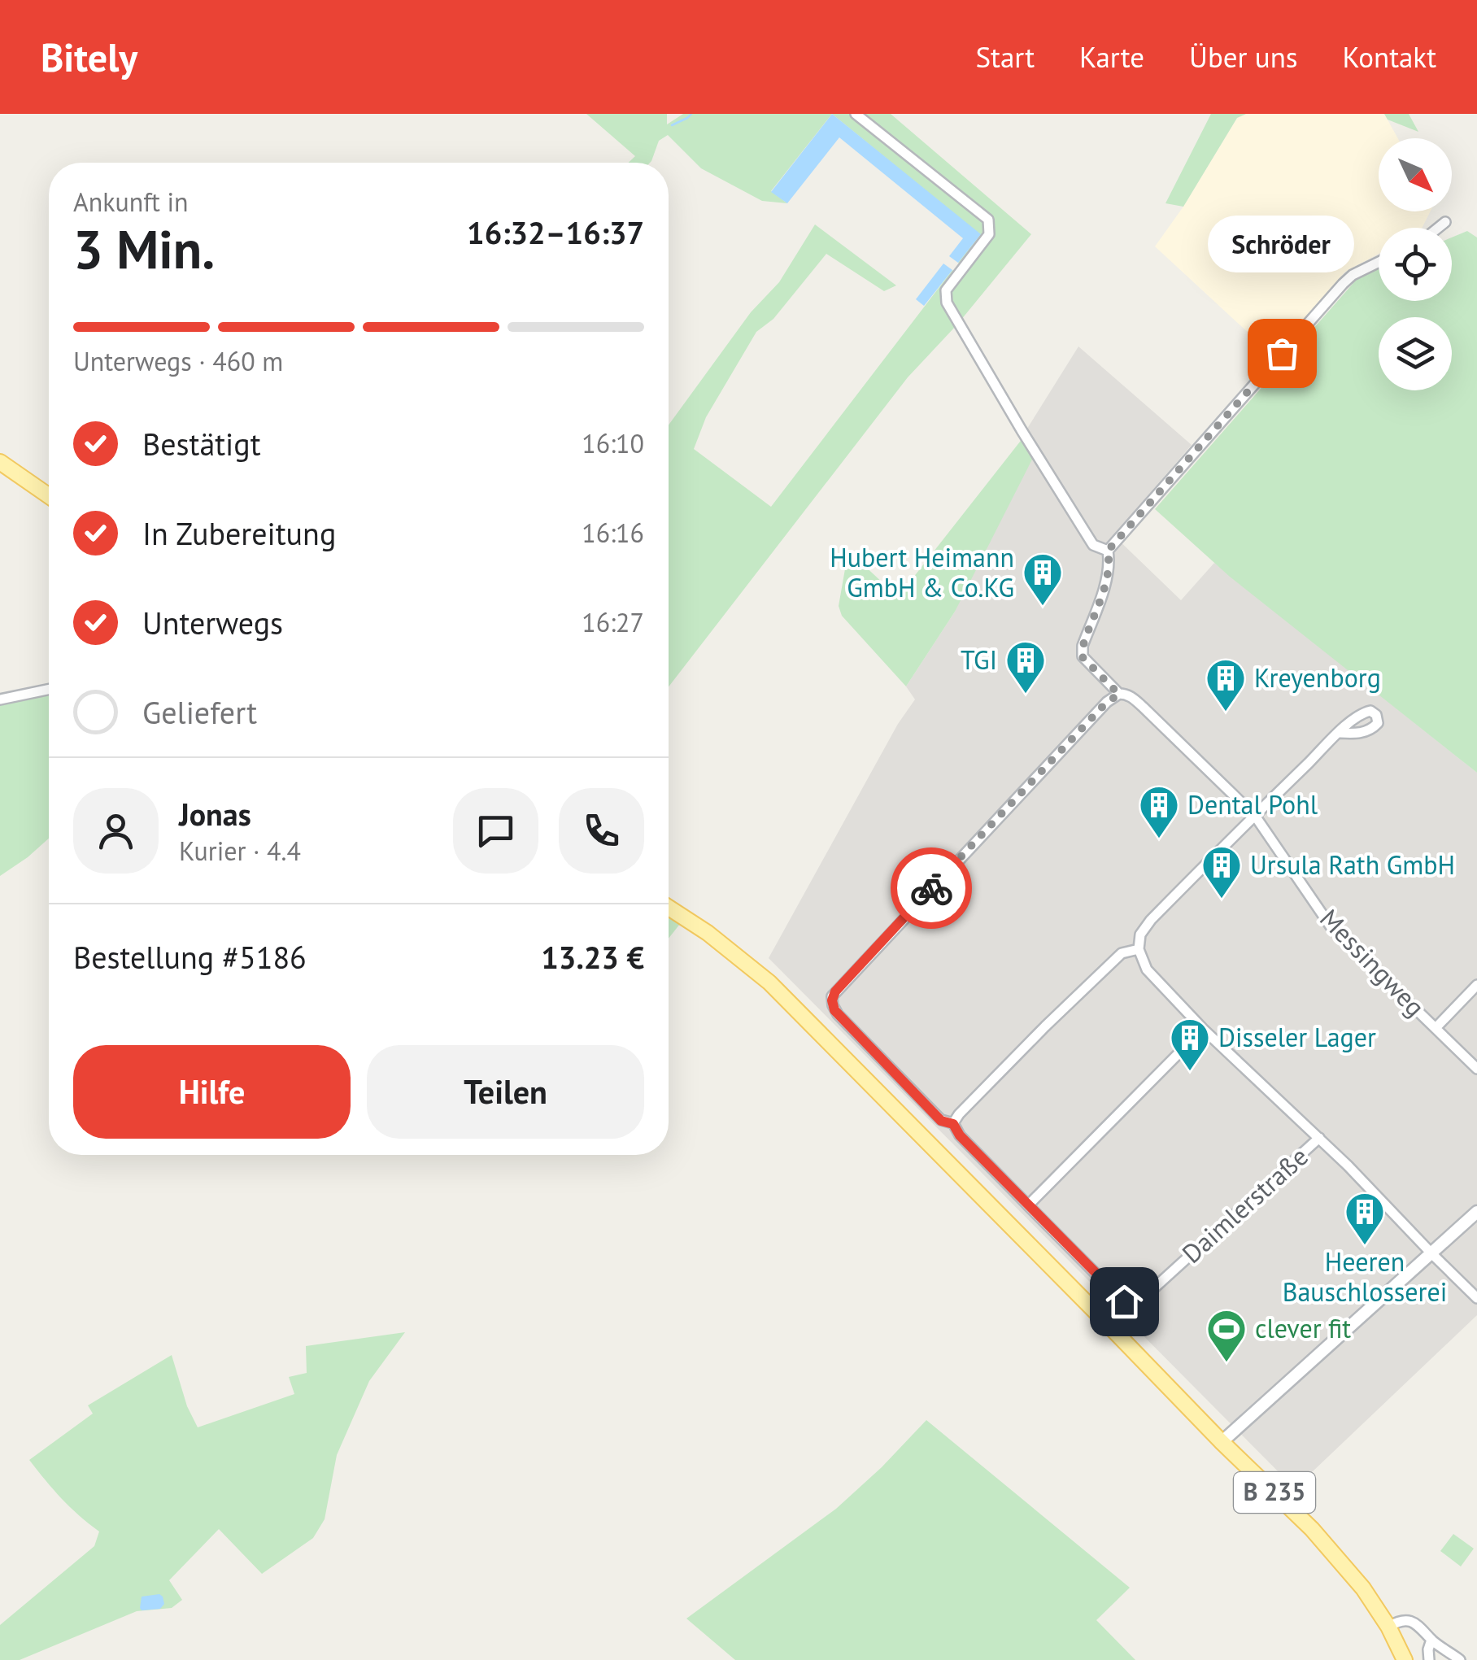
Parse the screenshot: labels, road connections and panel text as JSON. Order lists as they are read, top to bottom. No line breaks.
{"streets":{"main road":["B 235"],"street":["Messingweg","Daimlerstraße"]},"places":{"other":["Schröder"],"building":["Hubert Heimann GmbH & Co.KG","TGI","Kreyenborg","Dental Pohl","Ursula Rath GmbH","Disseler Lager","Heeren Bauschlosserei"],"sports":["clever fit"]},"north":"bottom right","page":{"header":"Bitely","nav":["Start","Karte","Über uns","Kontakt"],"heading":["3 Min.","Ankunft in","16:32–16:37"],"panel":["Jonas","Kurier · 4.4","Bestellung #5186","13.23 €"],"bubble":"Schröder","bar":"Unterwegs · 460 m","list":[["Bestätigt","16:10"],["In Zubereitung","16:16"],["Unterwegs","16:27"],"Geliefert"],"buttons":["Hilfe","Teilen"]}}
